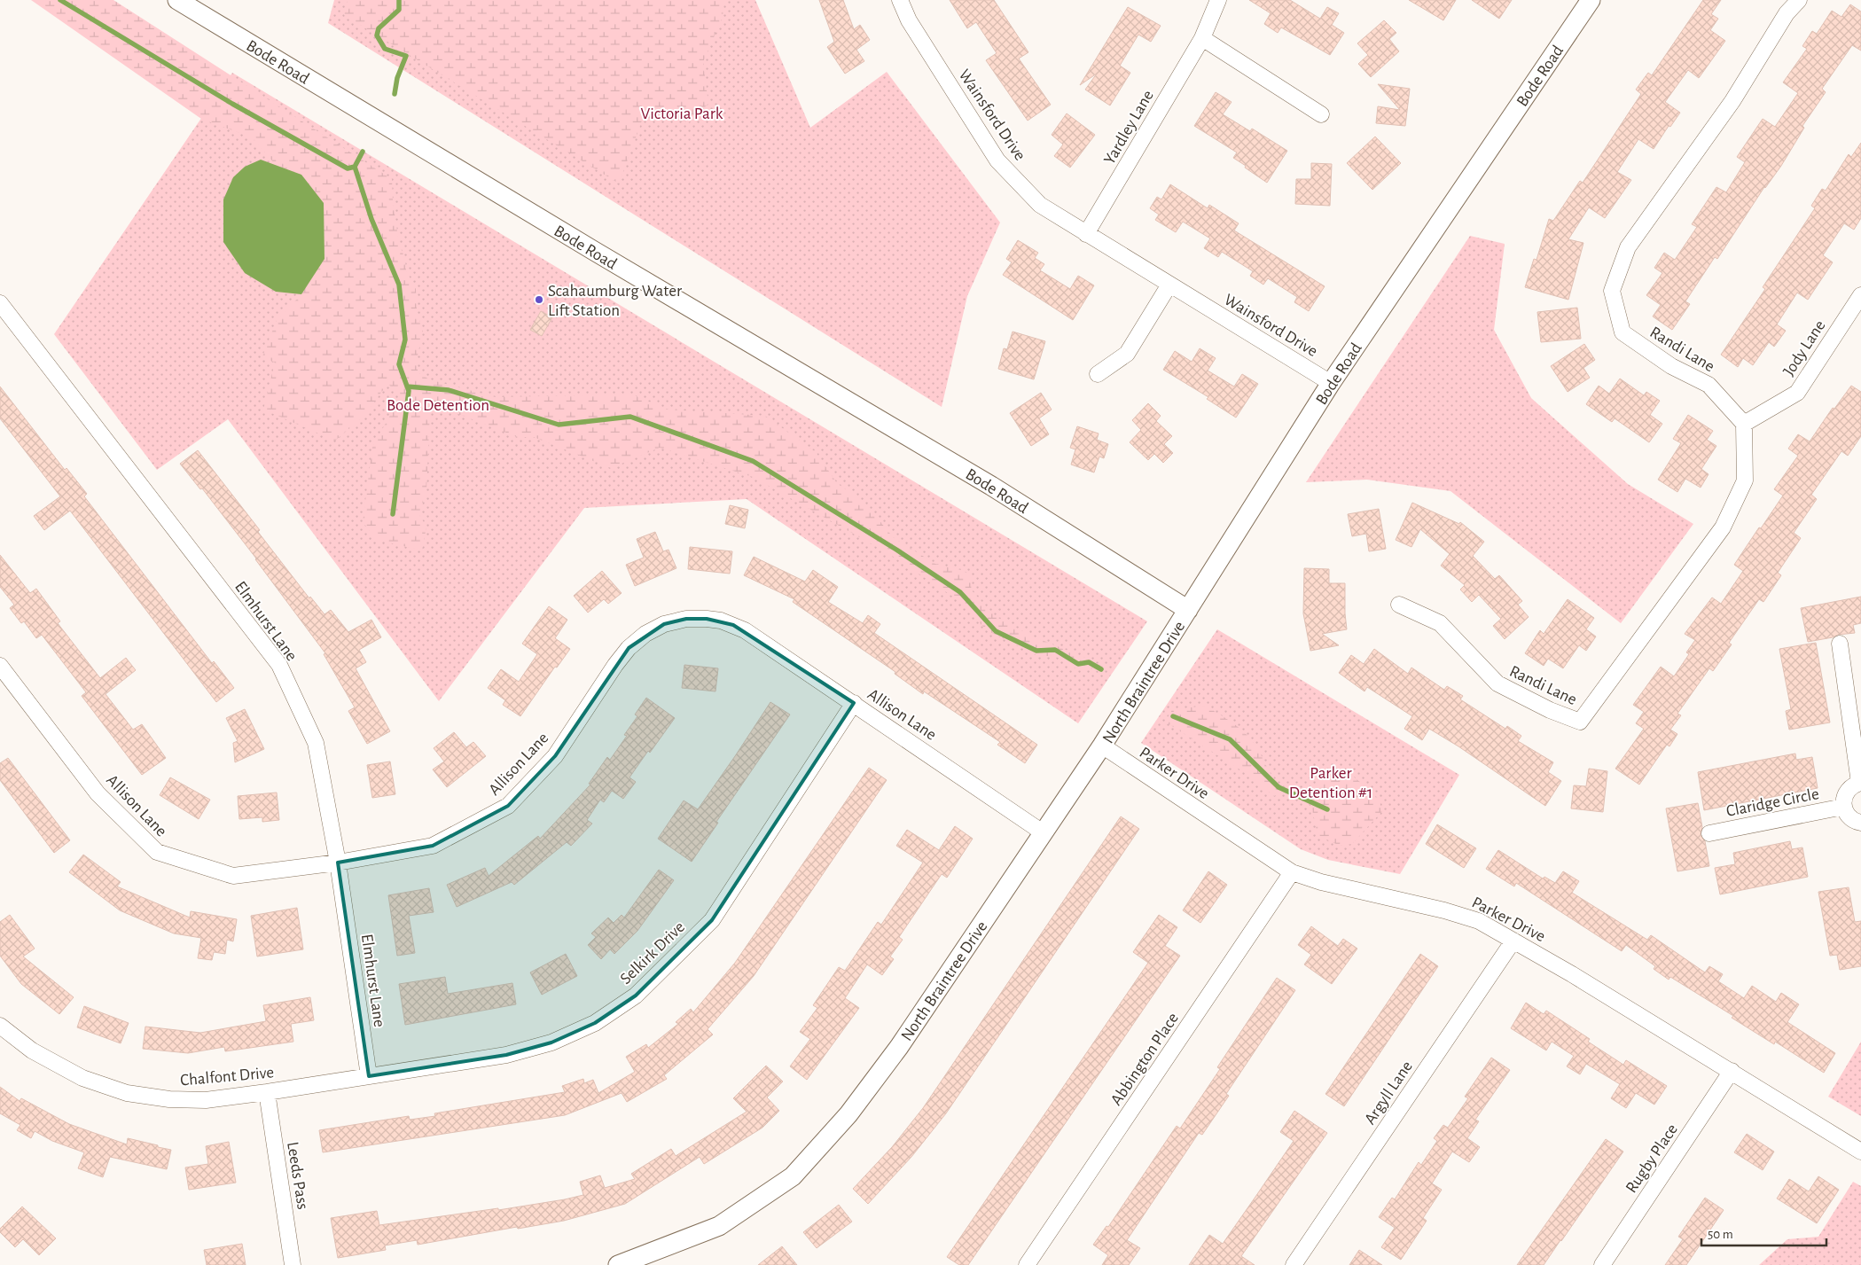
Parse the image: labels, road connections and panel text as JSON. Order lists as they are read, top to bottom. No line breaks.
{"streets":{"street":["Bode Road","Wainsford Drive","Yardley Lane","Jody Lane","Randi Lane","Elmhurst Lane","North Braintree Drive","Allison Lane","Parker Drive","Claridge Circle","Selkirk Drive","Abbington Place","Chalfont Drive","Argyll Lane","Rugby Place","Leeds Pass"]},"crossings":[["Bode Road","Wainsford Drive"],["Bode Road","North Braintree Drive"],["Wainsford Drive","Yardley Lane"],["Jody Lane","Randi Lane"],["Elmhurst Lane","Allison Lane"],["Elmhurst Lane","Selkirk Drive"],["Elmhurst Lane","Chalfont Drive"],["North Braintree Drive","Allison Lane"],["North Braintree Drive","Parker Drive"],["Allison Lane","Selkirk Drive"],["Parker Drive","Abbington Place"],["Parker Drive","Argyll Lane"],["Parker Drive","Rugby Place"],["Selkirk Drive","Chalfont Drive"],["Chalfont Drive","Leeds Pass"]],"parks":["Victoria Park","Bode Detention","Parker Detention #1"],"places":["Scahaumburg Water Lift Station"],"scale_bar":"50 m"}
